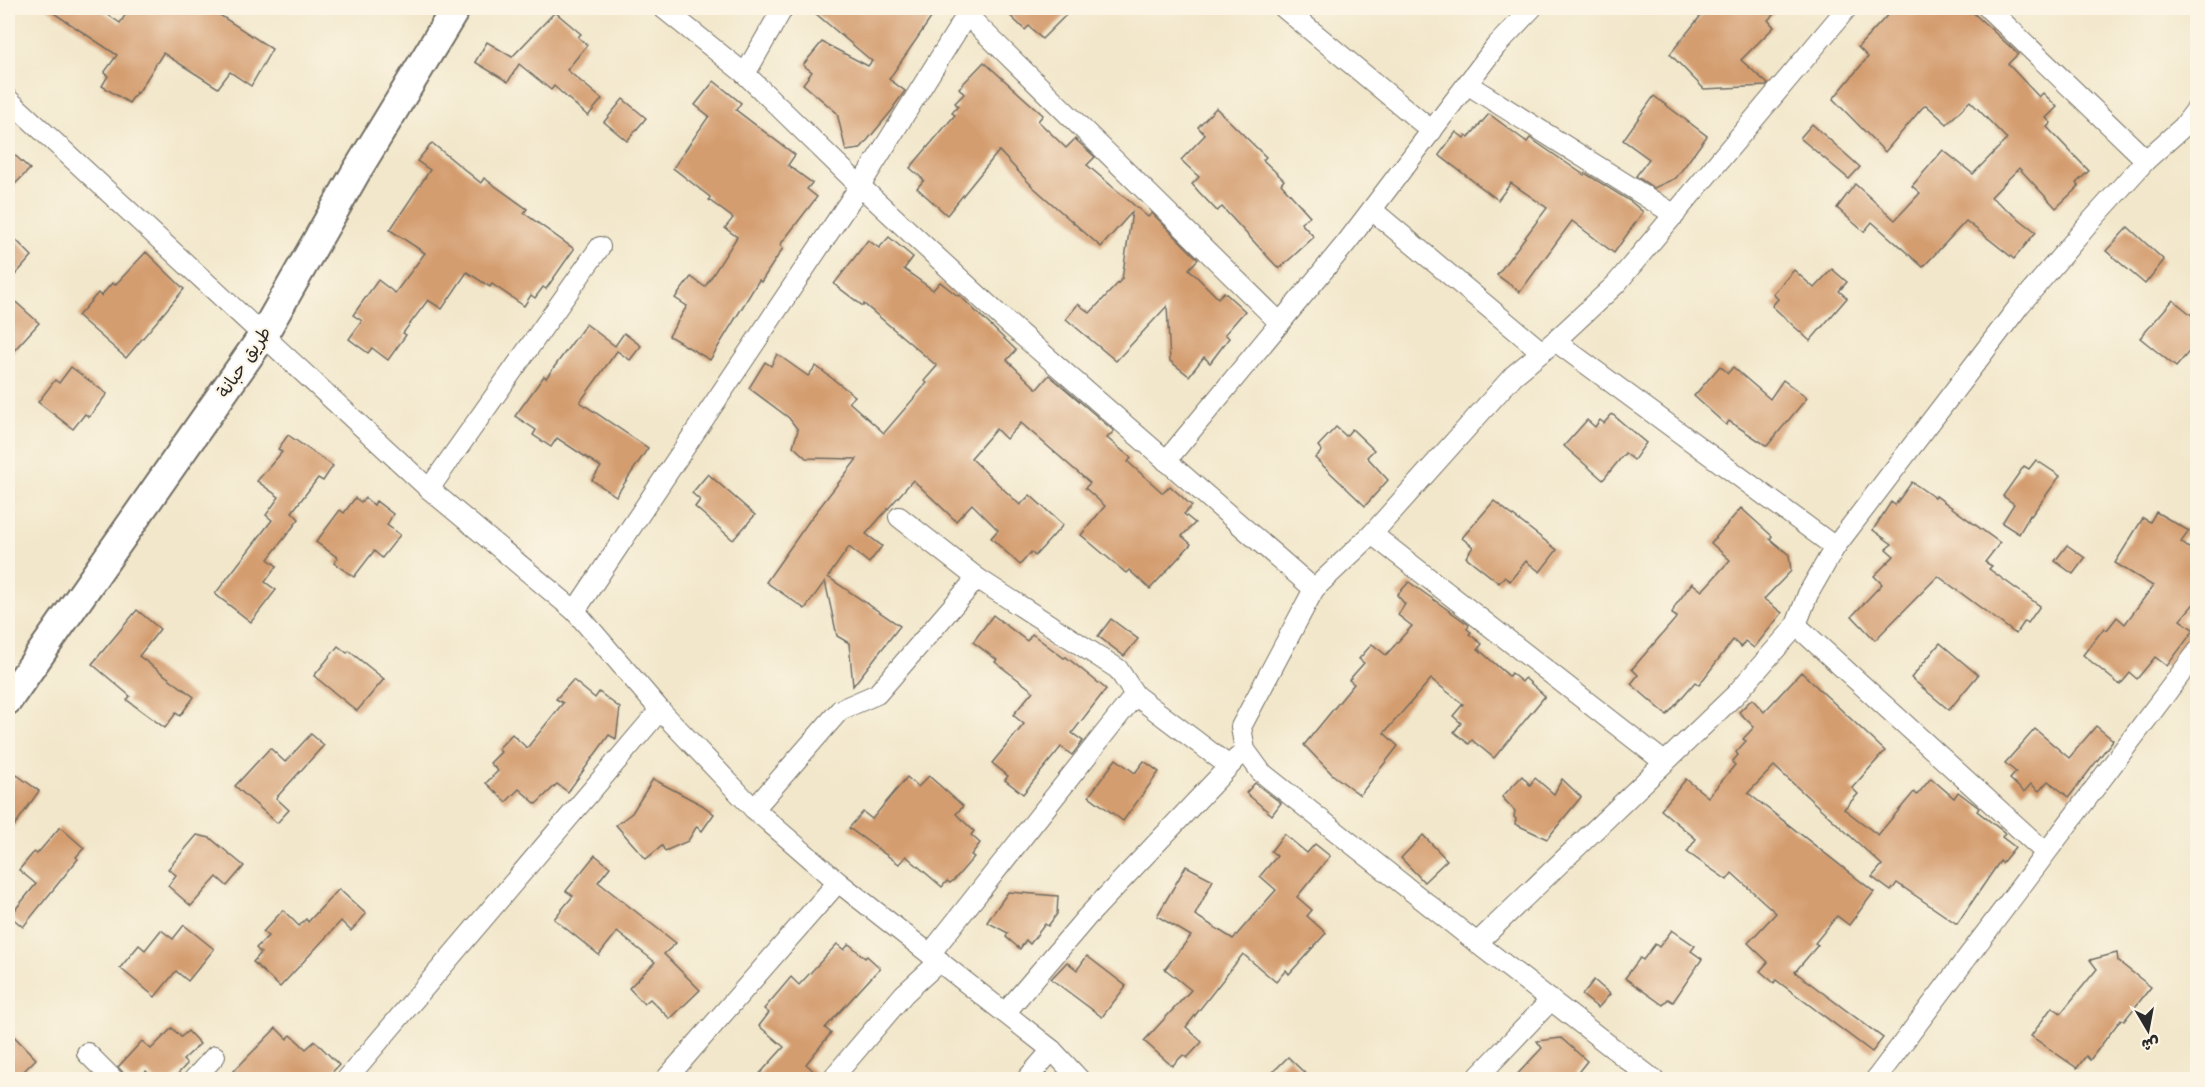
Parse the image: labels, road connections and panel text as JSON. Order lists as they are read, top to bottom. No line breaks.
{"streets":{"street":["طريق حبانة"]},"north":"bottom"}
